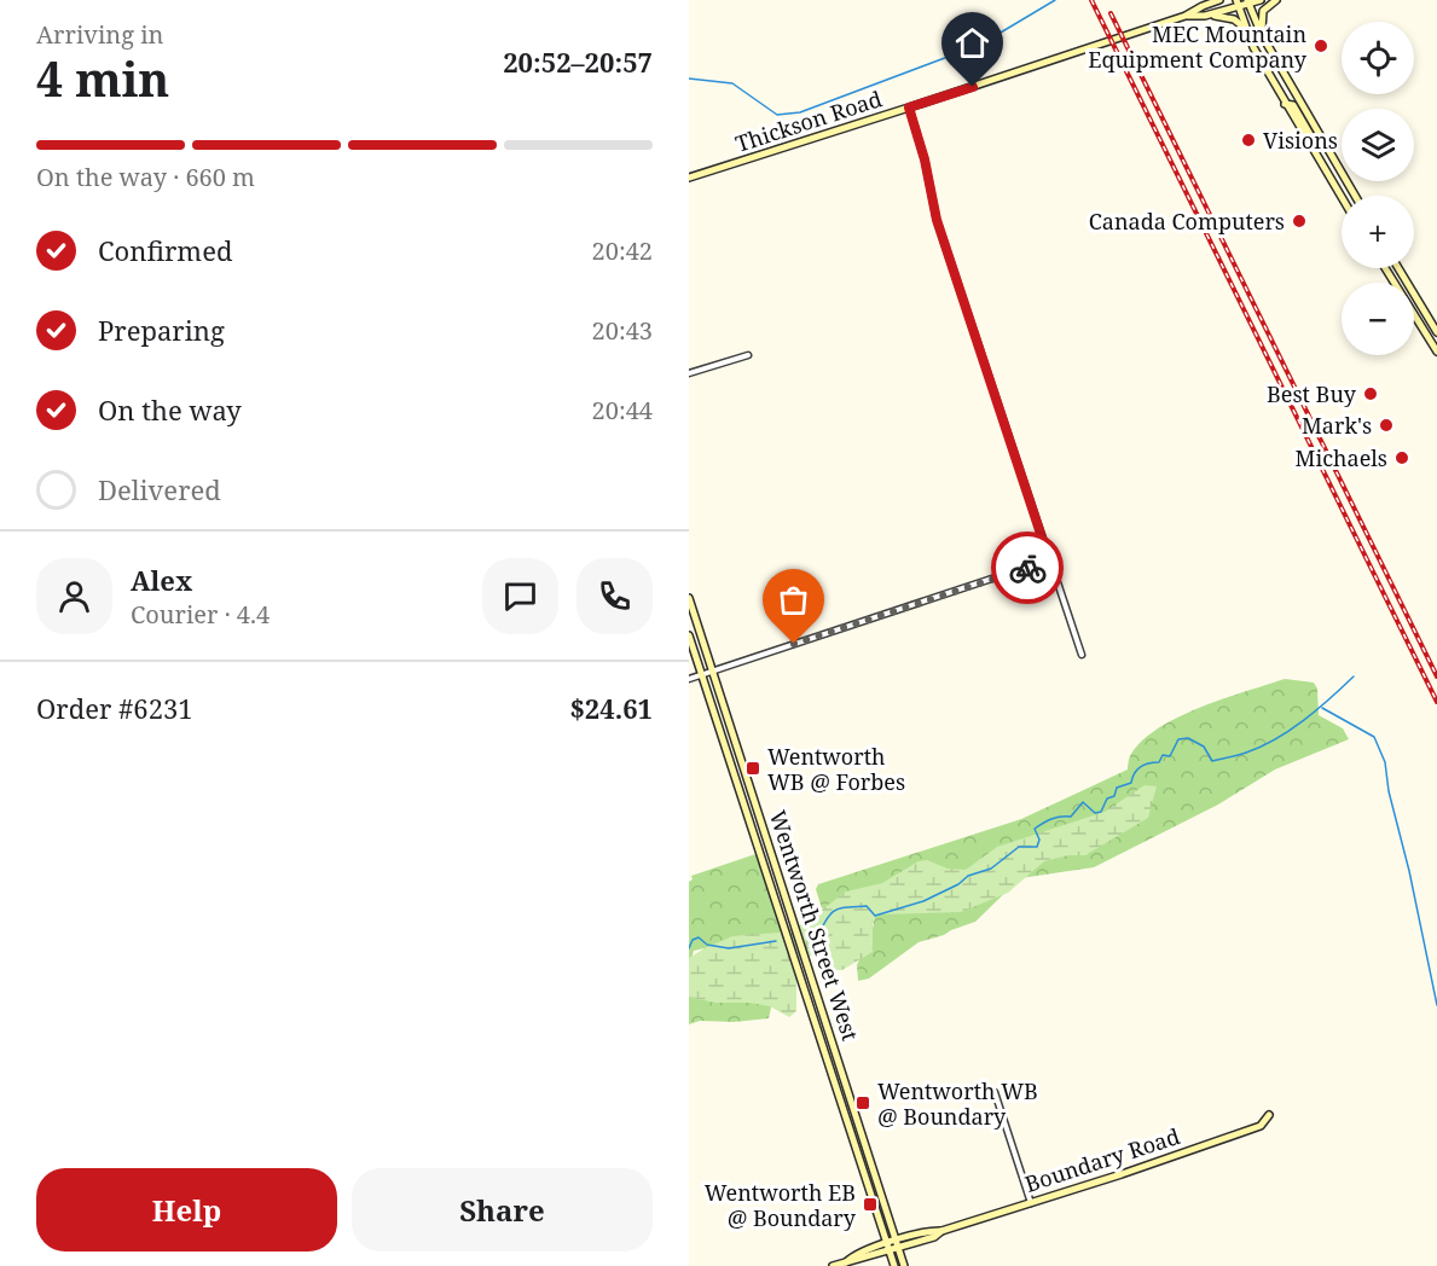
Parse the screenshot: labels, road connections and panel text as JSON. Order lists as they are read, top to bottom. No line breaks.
{"streets":{"main road":["Thickson Road","Wentworth Street West","Boundary Road"]},"crossings":[["Wentworth Street West","Boundary Road"]],"places":{"other":["MEC Mountain Equipment Company","Visions","Canada Computers","Best Buy","Mark's","Michaels"],"transit":["Wentworth WB @ Forbes","Wentworth WB @ Boundary","Wentworth EB @ Boundary"]},"page":{"heading":["4 min","Arriving in","20:52–20:57"],"panel":["Alex","Courier · 4.4","Order #6231","$24.61"],"map_buttons":["+","−"],"bar":"On the way · 660 m","list":[["Confirmed","20:42"],["Preparing","20:43"],["On the way","20:44"],"Delivered"],"buttons":["Help","Share"]}}
